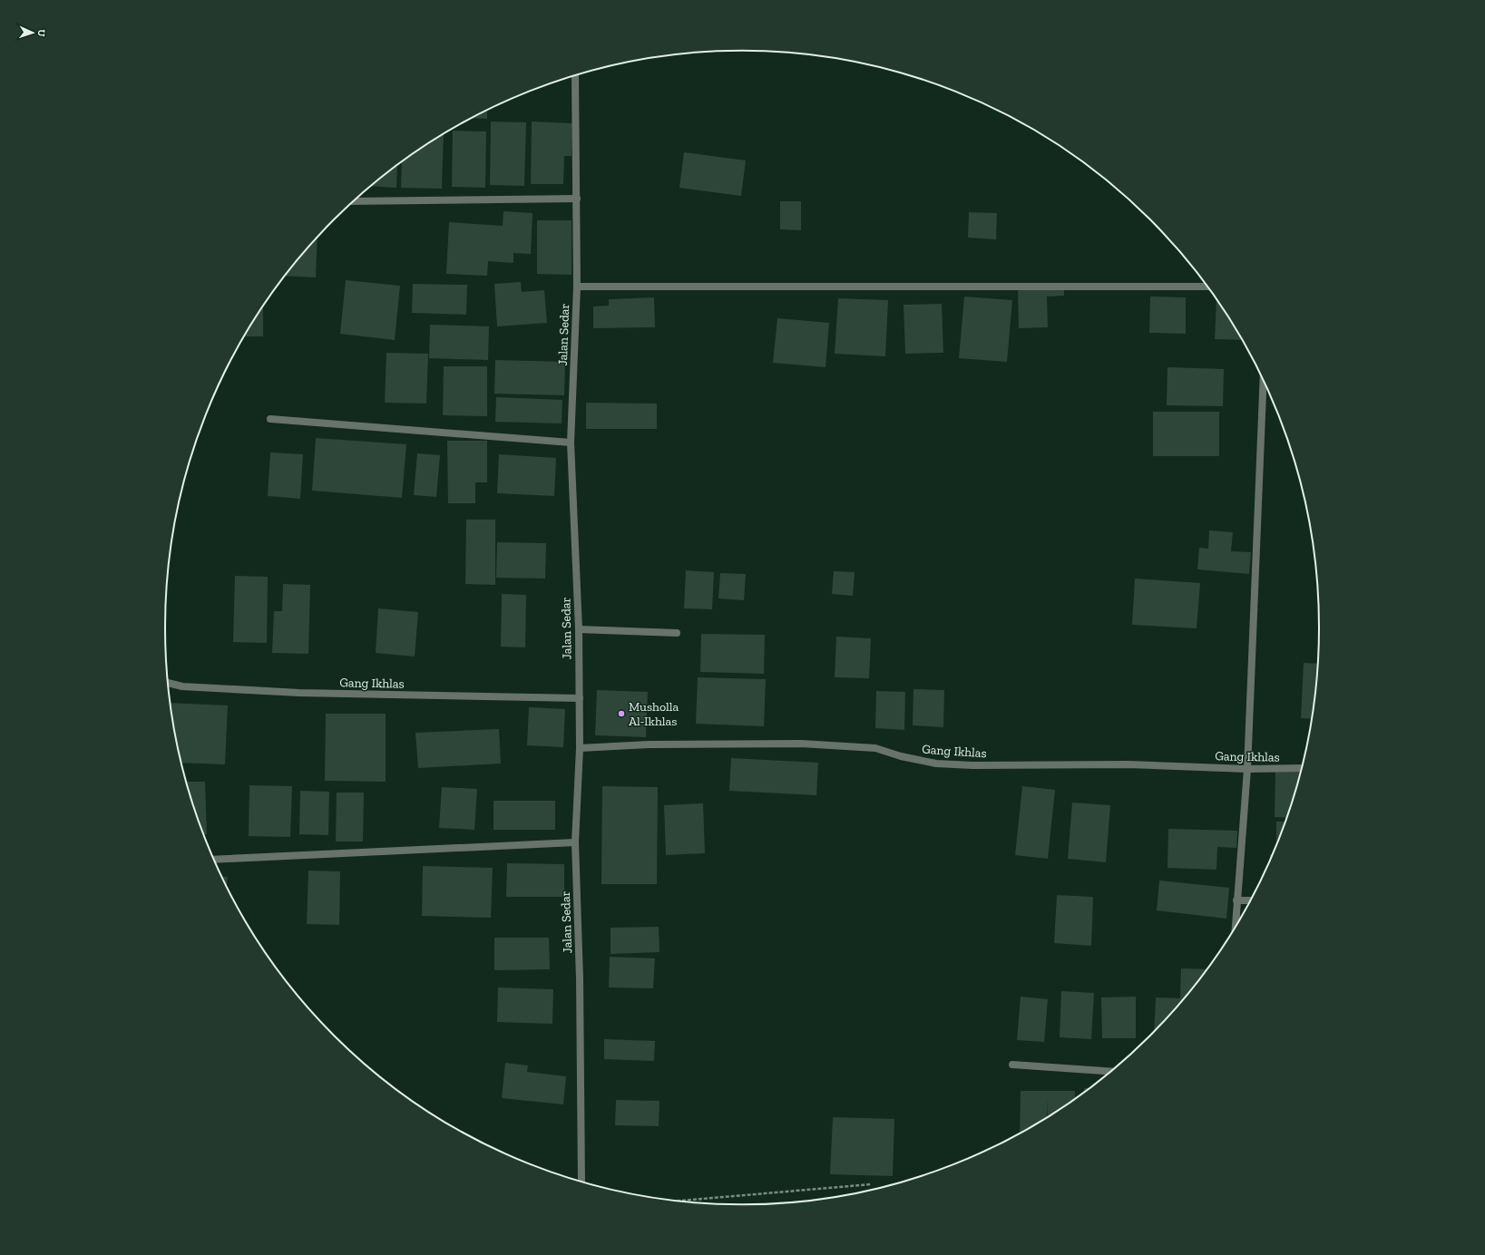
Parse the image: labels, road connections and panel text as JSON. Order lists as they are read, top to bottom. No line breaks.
{"streets":{"street":["Jalan Sedar","Gang Ikhlas"]},"crossings":[["Jalan Sedar","Gang Ikhlas"]],"places":["Musholla Al-Ikhlas"],"north":"right"}
